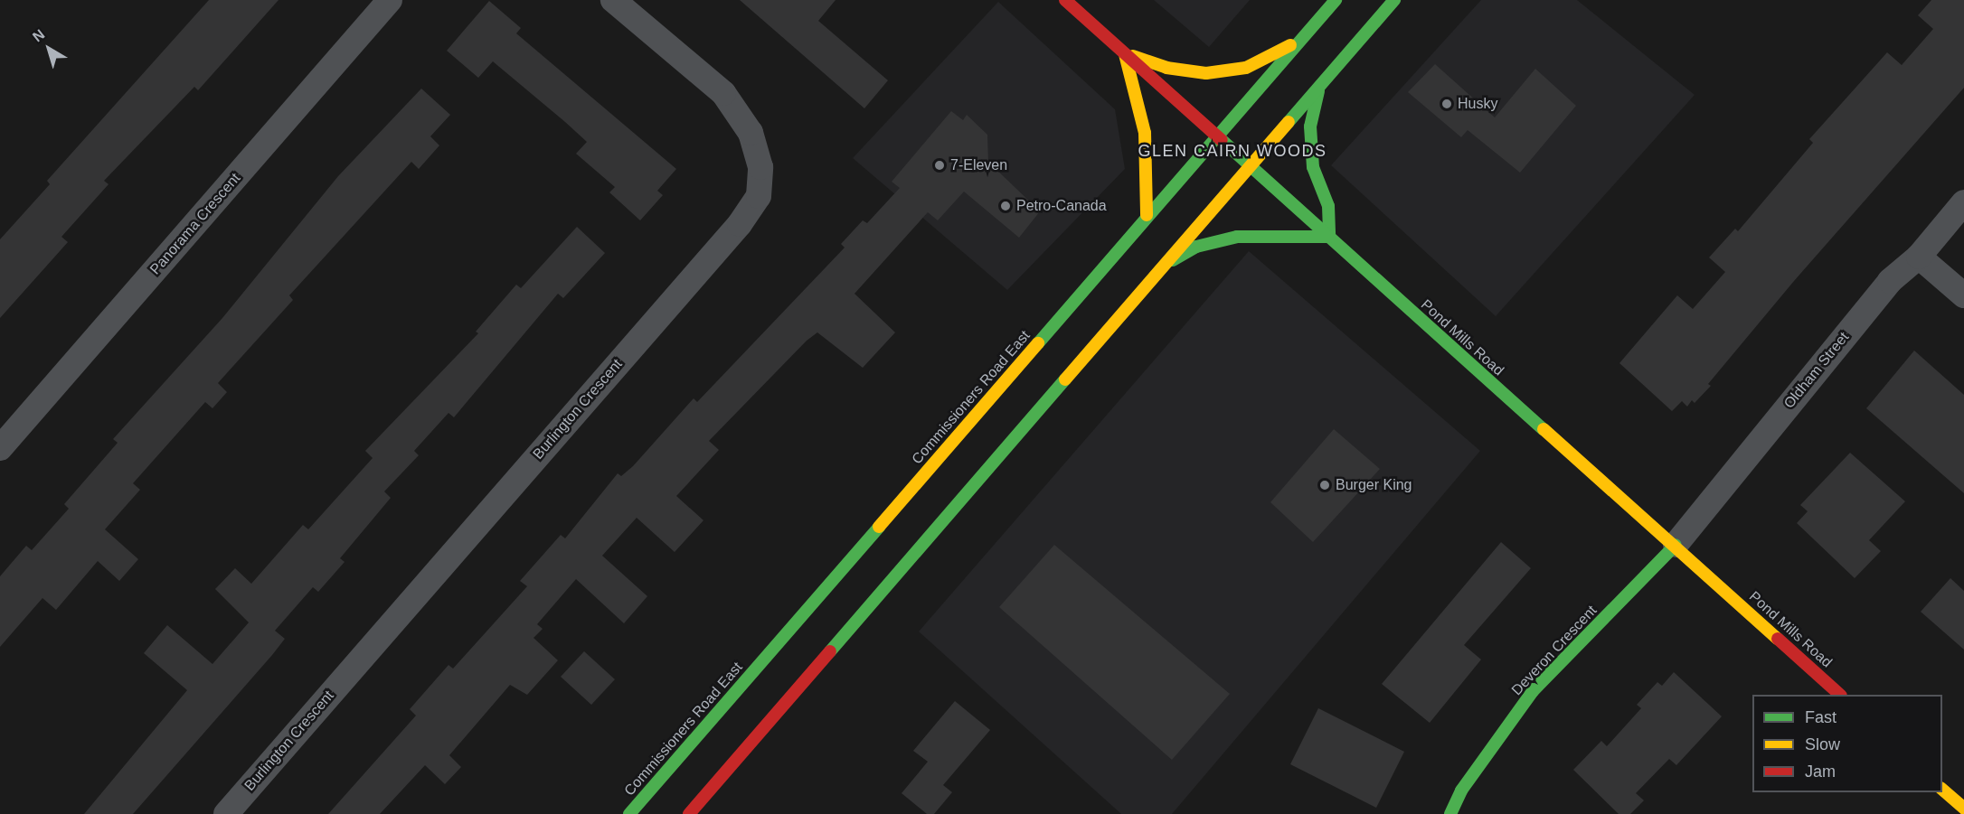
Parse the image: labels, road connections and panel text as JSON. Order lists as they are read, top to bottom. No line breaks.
{"streets":{"main road":["Pond Mills Road","Commissioners Road East","Deveron Crescent"],"street":["Panorama Crescent","Oldham Street","Burlington Crescent"]},"crossings":[["Pond Mills Road","Oldham Street"],["Pond Mills Road","Commissioners Road East"],["Pond Mills Road","Deveron Crescent"],["Oldham Street","Deveron Crescent"]],"districts":["GLEN CAIRN WOODS"],"places":["Husky","7-Eleven","Petro-Canada","Burger King"],"legend":["Fast","Slow","Jam"],"north":"top left"}
